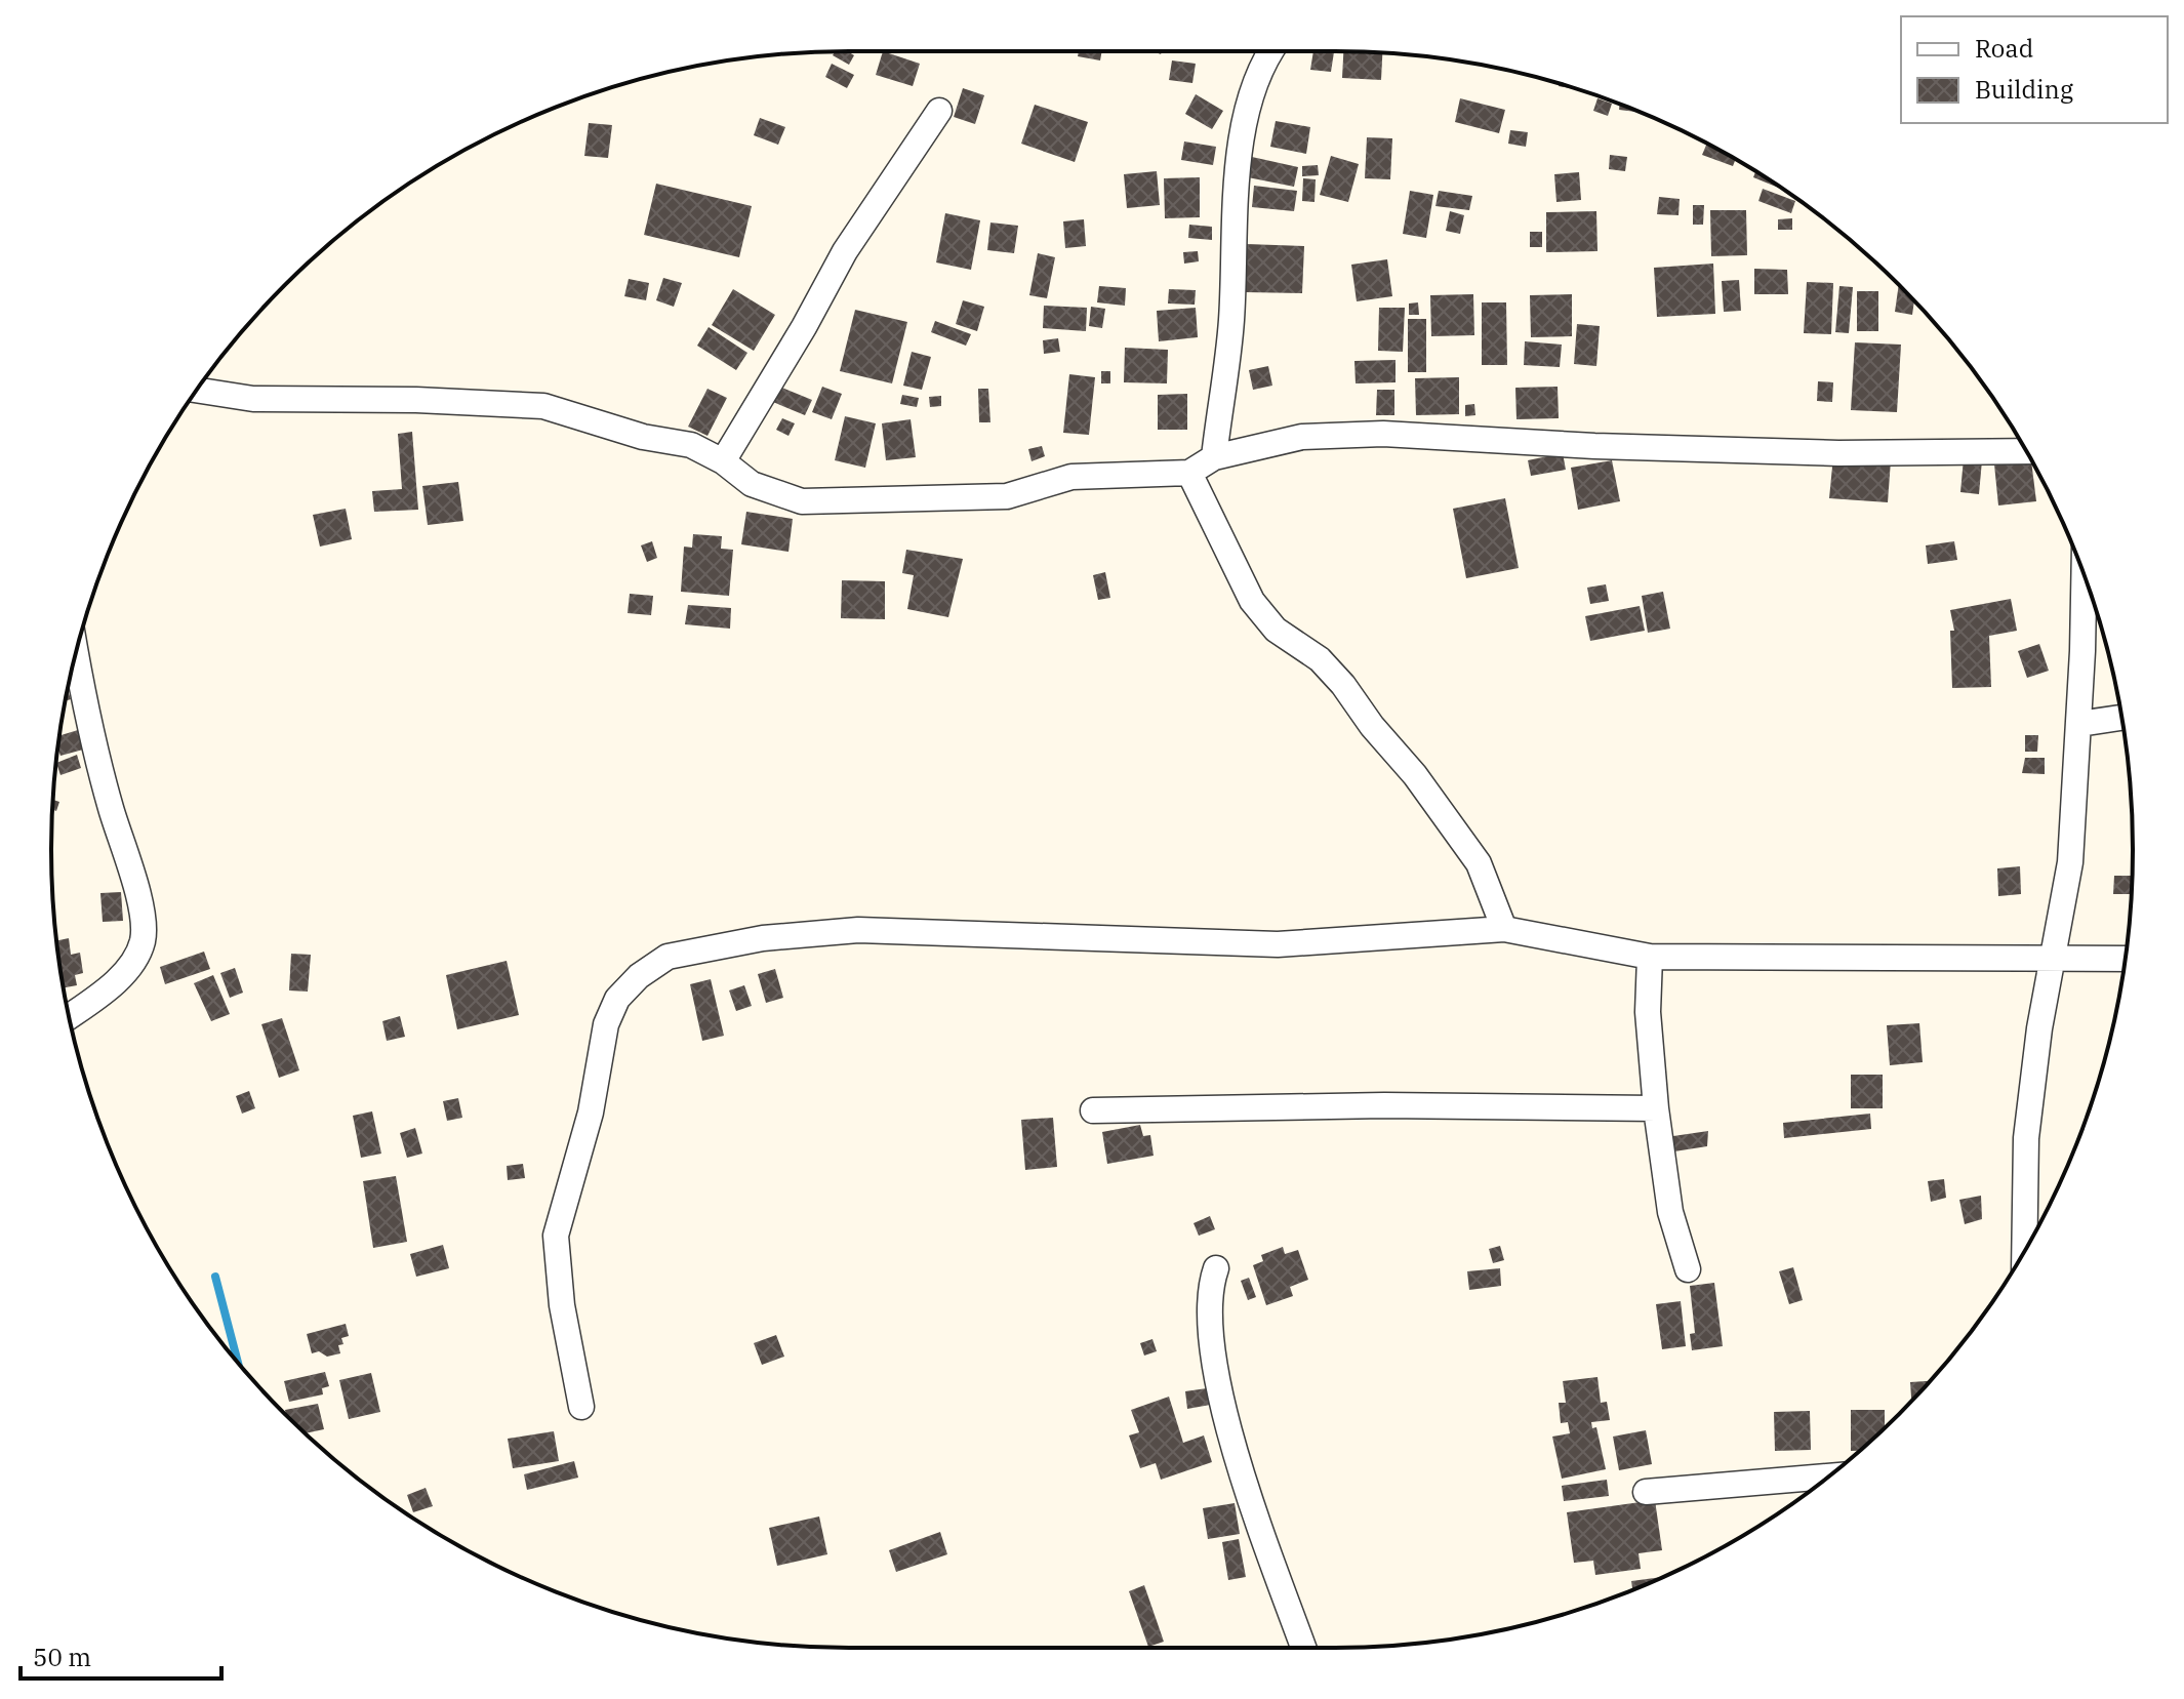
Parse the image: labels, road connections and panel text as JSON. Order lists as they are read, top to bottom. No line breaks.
{"legend":["Road","Building"],"scale_bar":"50 m"}
